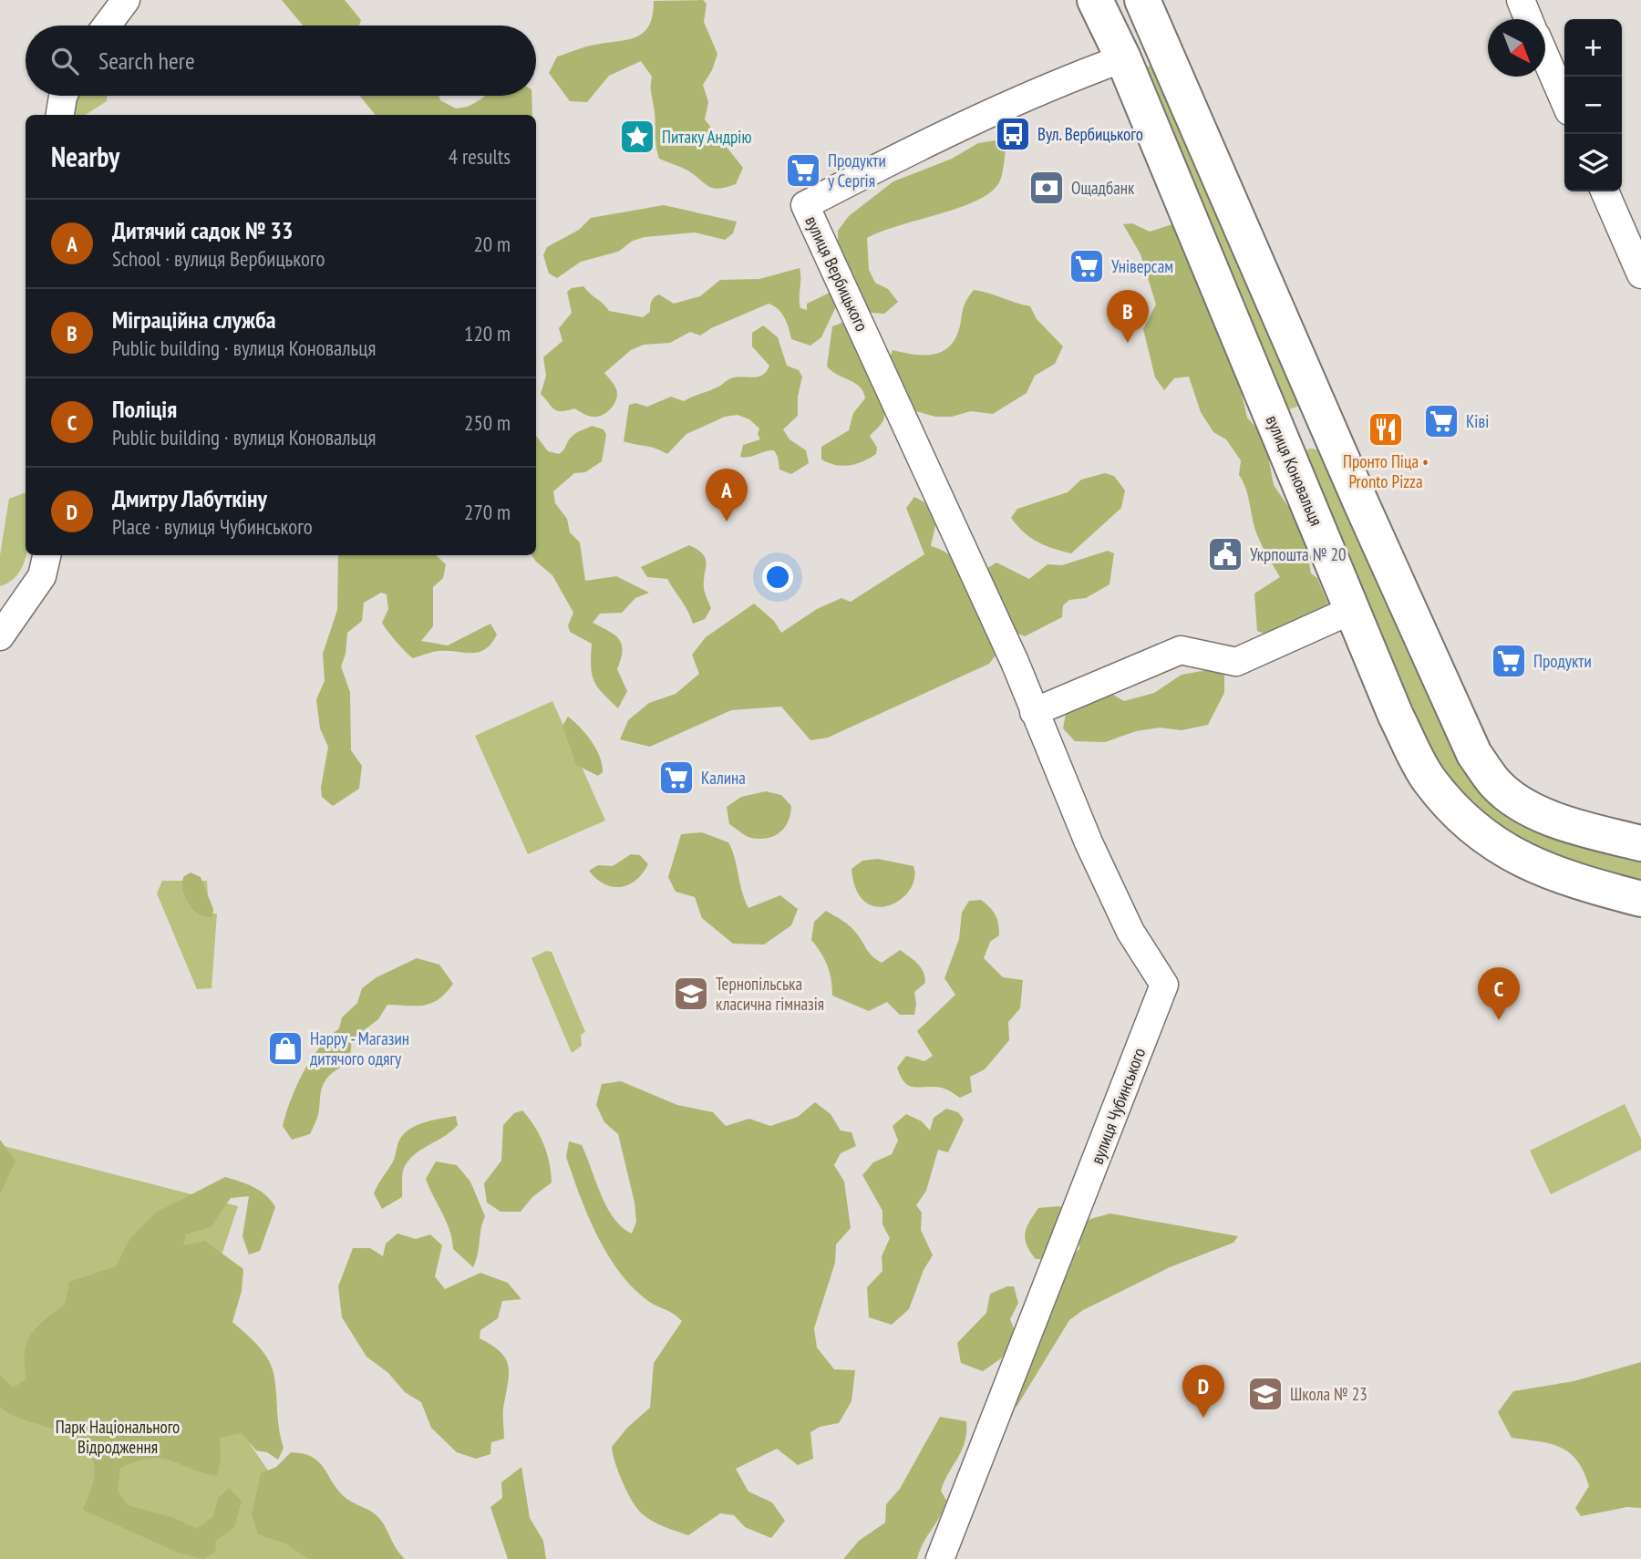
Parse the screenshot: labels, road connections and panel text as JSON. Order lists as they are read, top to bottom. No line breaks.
{"streets":{"main road":["вулиця Коновальця"],"street":["вулиця Вербицького","вулиця Чубинського"]},"crossings":[["вулиця Вербицького","вулиця Коновальця"],["вулиця Вербицького","вулиця Чубинського"]],"parks":["Парк Національного Відродження"],"places":{"bus stop":["Вул. Вербицького"],"place":["Питаку Андрію"],"supermarket":["Продукти у Сергія","Універсам","Ківі","Продукти","Калина"],"bank":["Ощадбанк"],"restaurant":["Пронто Піца • Pronto Pizza"],"public building":["Укрпошта № 20"],"school or university":["Тернопільська класична гімназія","Школа № 23"],"shop":["Happy - Магазин дитячого одягу"]},"north":"bottom right","page":{"map_buttons":["+","−"],"search":"Search here","heading":["Nearby","4 results"],"list":[{"mark":"A","name":"Дитячий садок № 33","note":"School · вулиця Вербицького","value":"20 m"},{"mark":"B","name":"Міграційна служба","note":"Public building · вулиця Коновальця","value":"120 m"},{"mark":"C","name":"Поліція","note":"Public building · вулиця Коновальця","value":"250 m"},{"mark":"D","name":"Дмитру Лабуткіну","note":"Place · вулиця Чубинського","value":"270 m"}],"pins":["B","A","C","D"]}}
